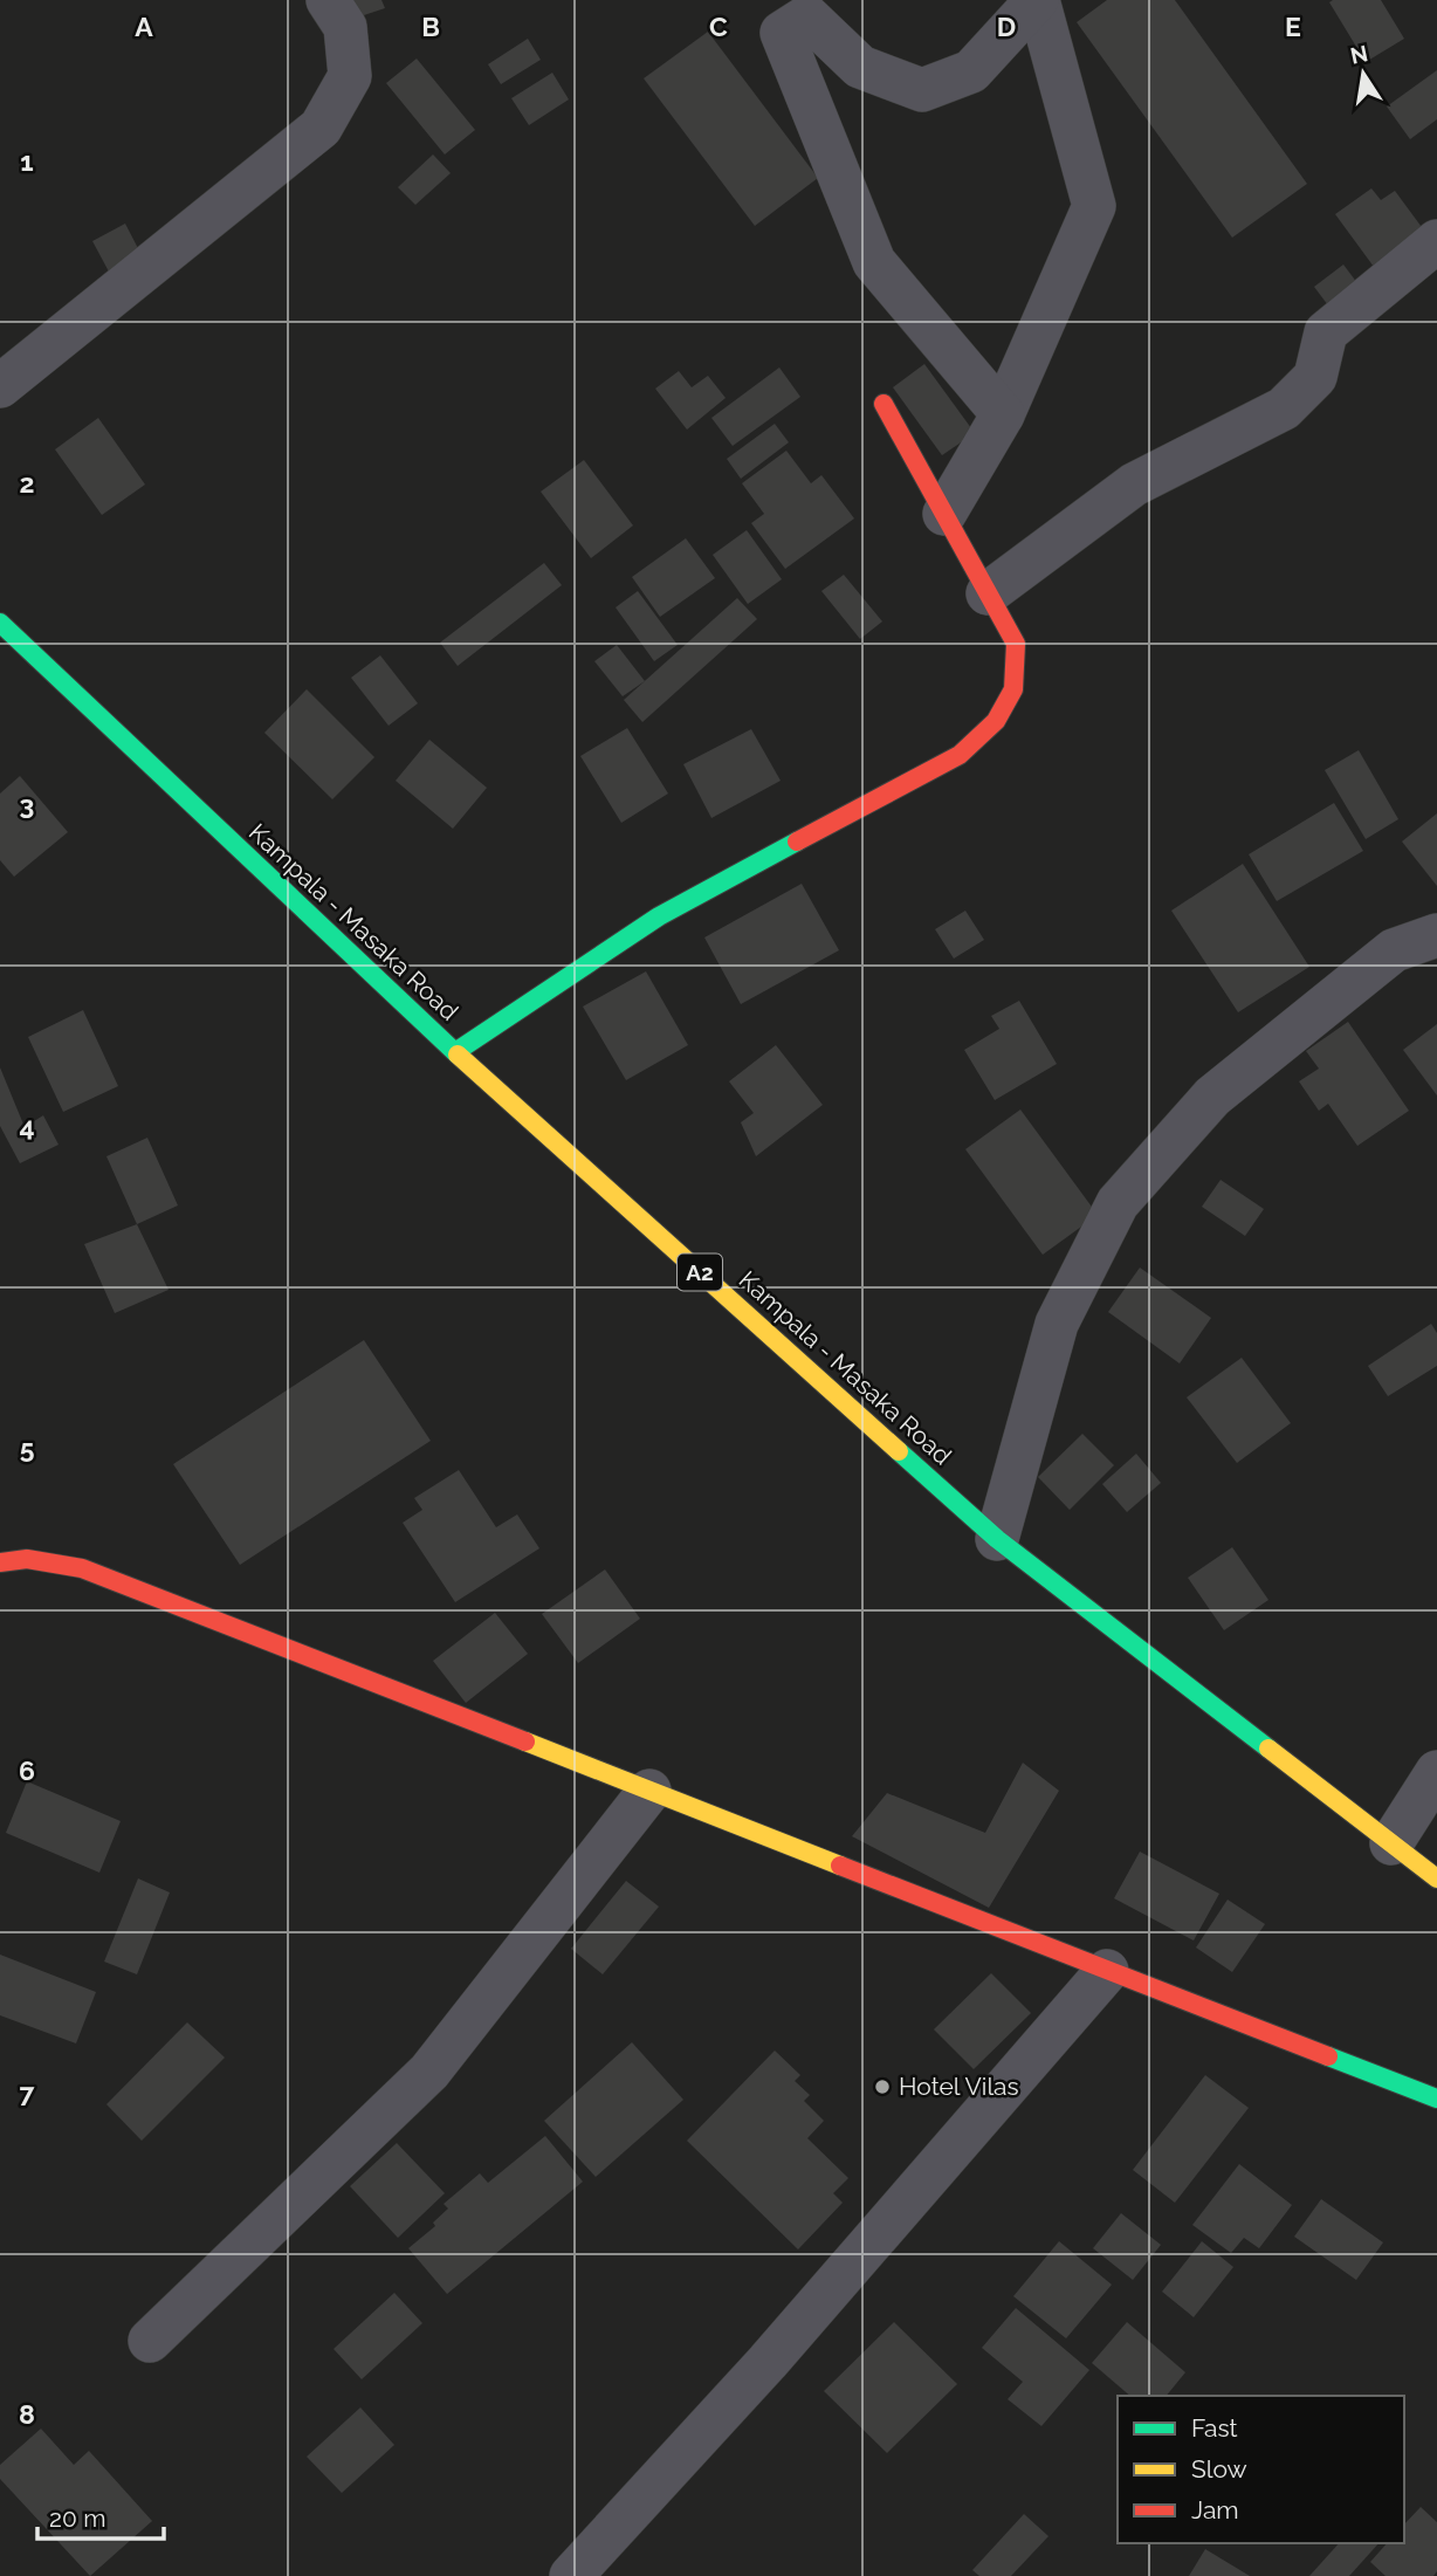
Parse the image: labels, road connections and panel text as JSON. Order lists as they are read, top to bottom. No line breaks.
{"streets":{"street":["Kampala - Masaka Road","A2"]},"places":["Hotel Vilas"],"legend":["Fast","Slow","Jam"],"scale_bar":"20 m","north":"top","grid":{"columns":["A","B","C","D","E"],"rows":["1","2","3","4","5","6","7","8"]}}
